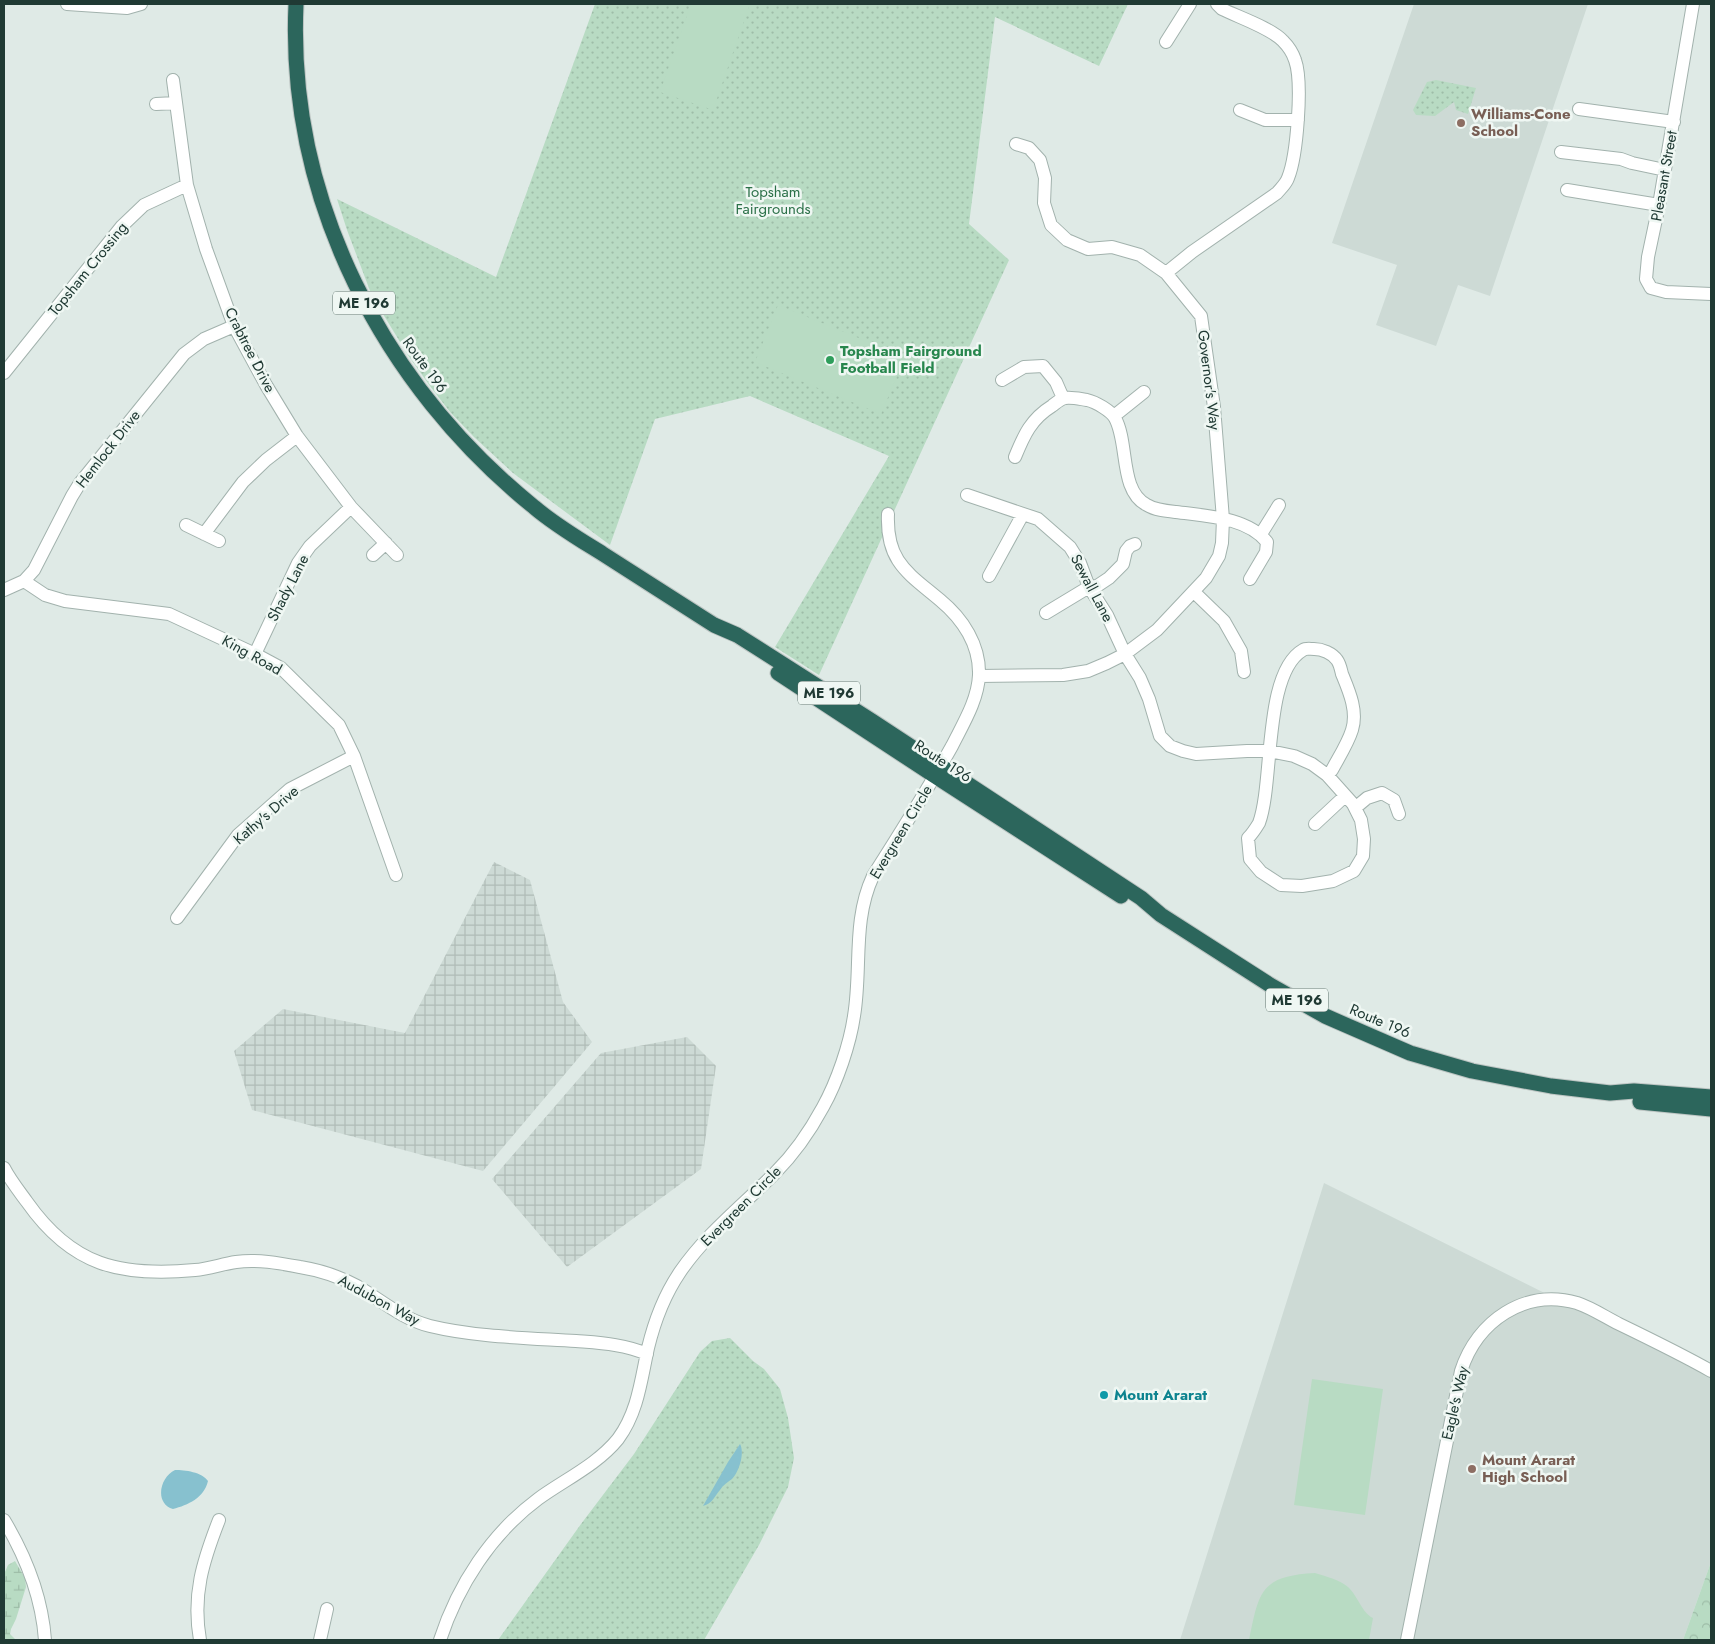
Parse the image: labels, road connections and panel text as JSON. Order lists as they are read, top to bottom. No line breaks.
{"streets":{"highway":["ME 196","Route 196"],"street":["Pleasant Street","Topsham Crossing","Crabtree Drive","Governor's Way","Hemlock Drive","Shady Lane","Sewall Lane","King Road","Kathy's Drive","Evergreen Circle","Audubon Way","Eagle's Way"]},"crossings":[["Topsham Crossing","Crabtree Drive"],["Crabtree Drive","Hemlock Drive"],["Crabtree Drive","Shady Lane"],["Route 196","Evergreen Circle"],["Governor's Way","Sewall Lane"],["Governor's Way","Evergreen Circle"],["Hemlock Drive","King Road"],["Shady Lane","King Road"],["King Road","Kathy's Drive"],["Evergreen Circle","Audubon Way"]],"parks":["Topsham Fairgrounds"],"places":["Williams-Cone School","Topsham Fairground Football Field","Mount Ararat","Mount Ararat High School"]}
